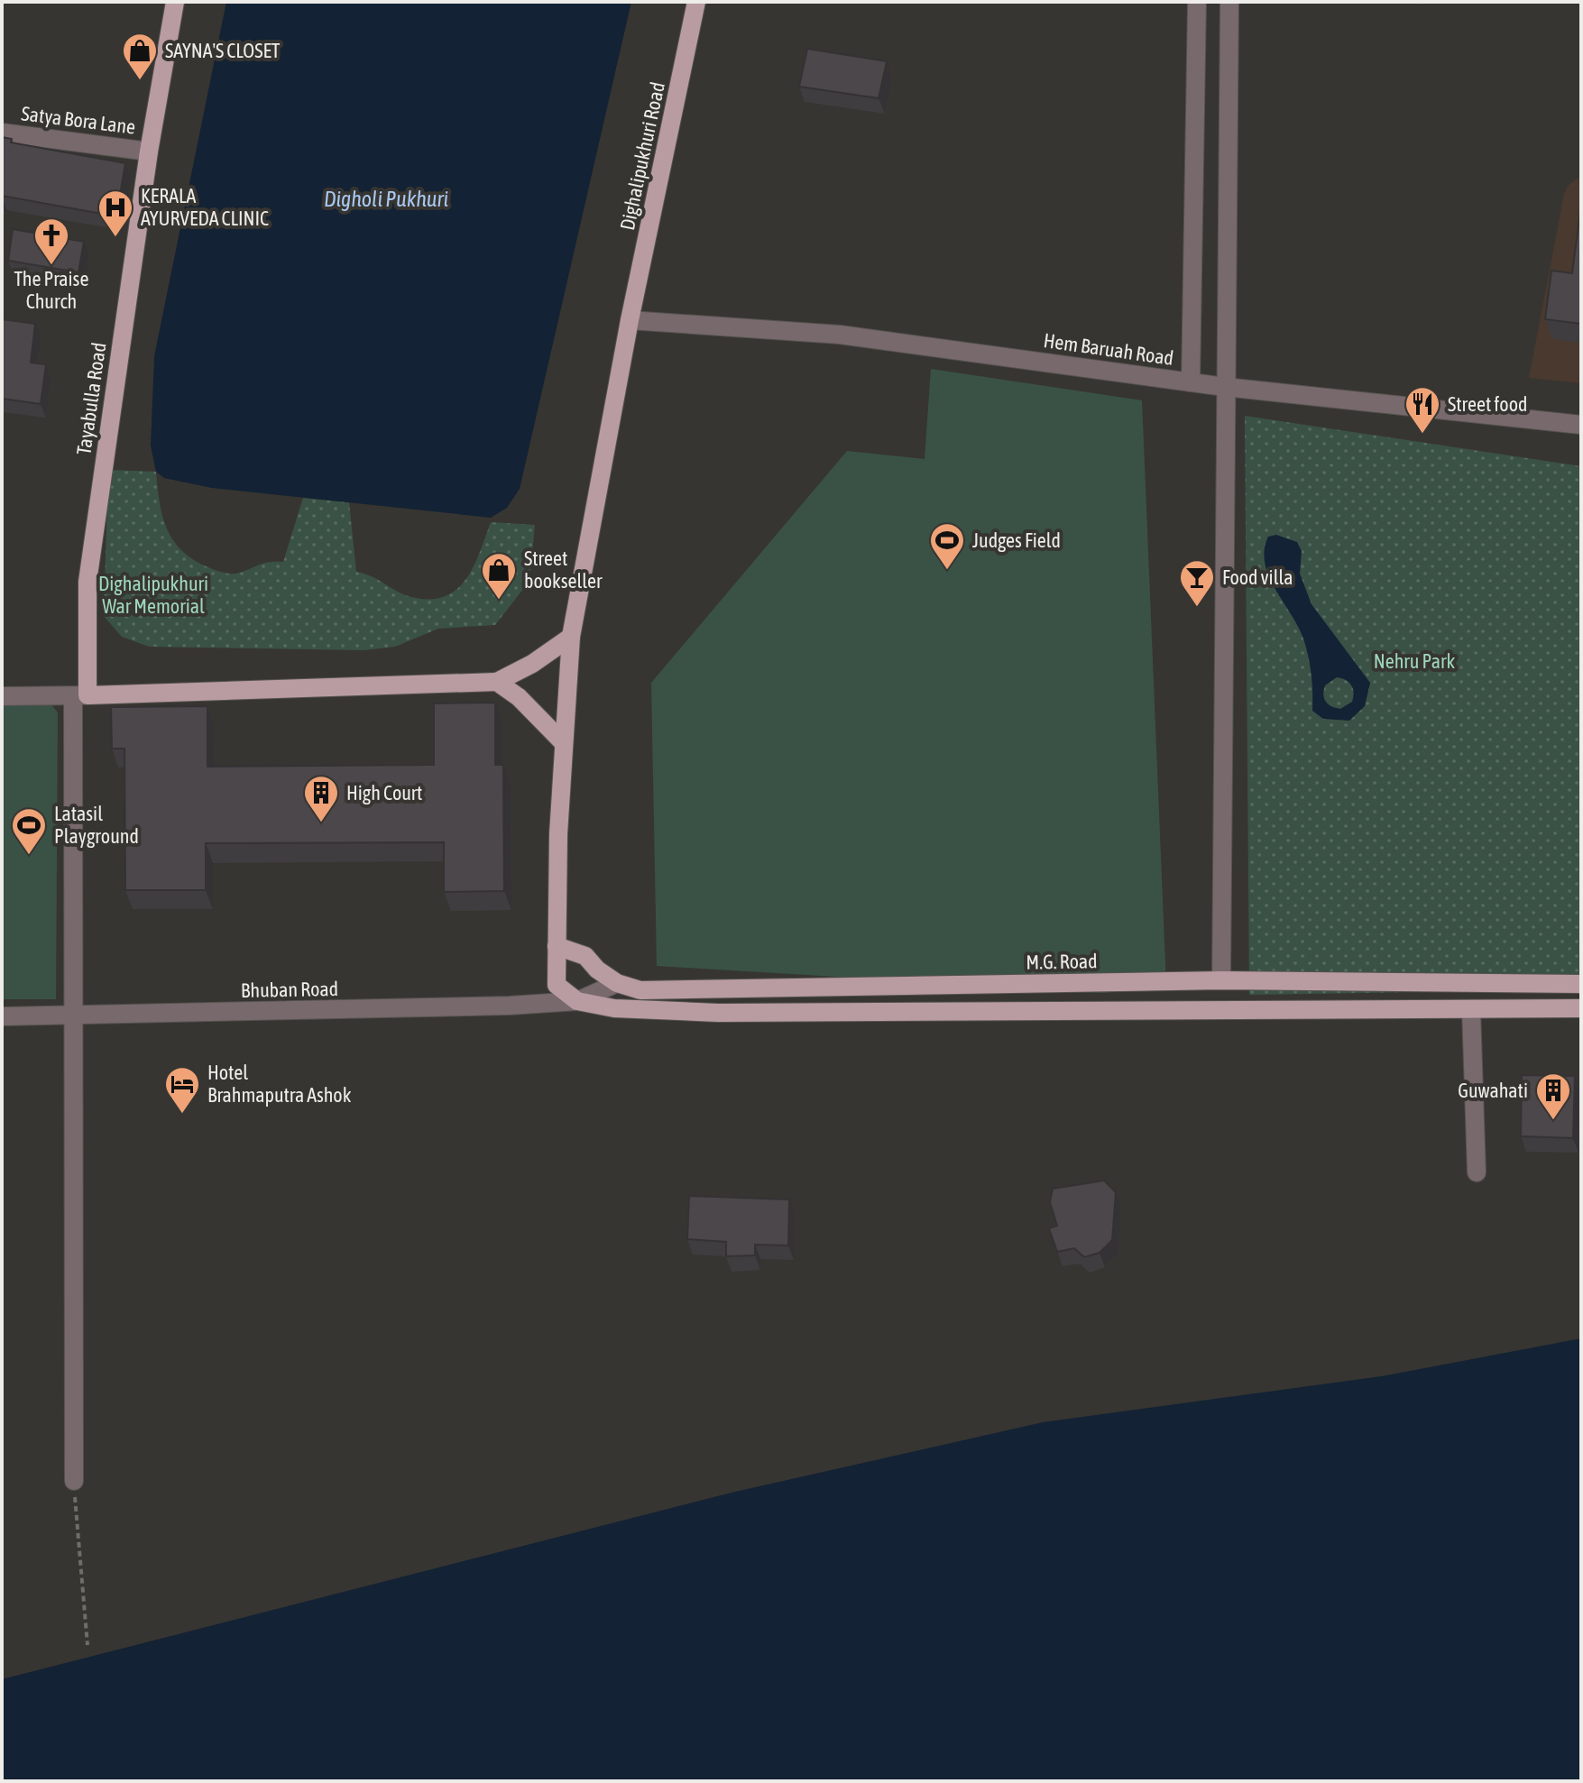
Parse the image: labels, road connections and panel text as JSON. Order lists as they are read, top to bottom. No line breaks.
{"streets":{"main road":["Dighalipukhuri Road","Tayabulla Road","M.G. Road"],"street":["Satya Bora Lane","Hem Baruah Road","Bhuban Road"]},"crossings":[["Satya Bora Lane","Tayabulla Road"],["Dighalipukhuri Road","Hem Baruah Road"],["Dighalipukhuri Road","M.G. Road"],["Dighalipukhuri Road","Bhuban Road"]],"water":["Digholi Pukhuri"],"parks":["Dighalipukhuri War Memorial","Nehru Park"],"places":{"shop":["SAYNA'S CLOSET","Street bookseller"],"hospital":["KERALA AYURVEDA CLINIC"],"church":["The Praise Church"],"restaurant":["Street food"],"sports":["Judges Field","Latasil Playground"],"bar":["Food villa"],"building":["High Court","Guwahati"],"hotel":["Hotel Brahmaputra Ashok"]}}
